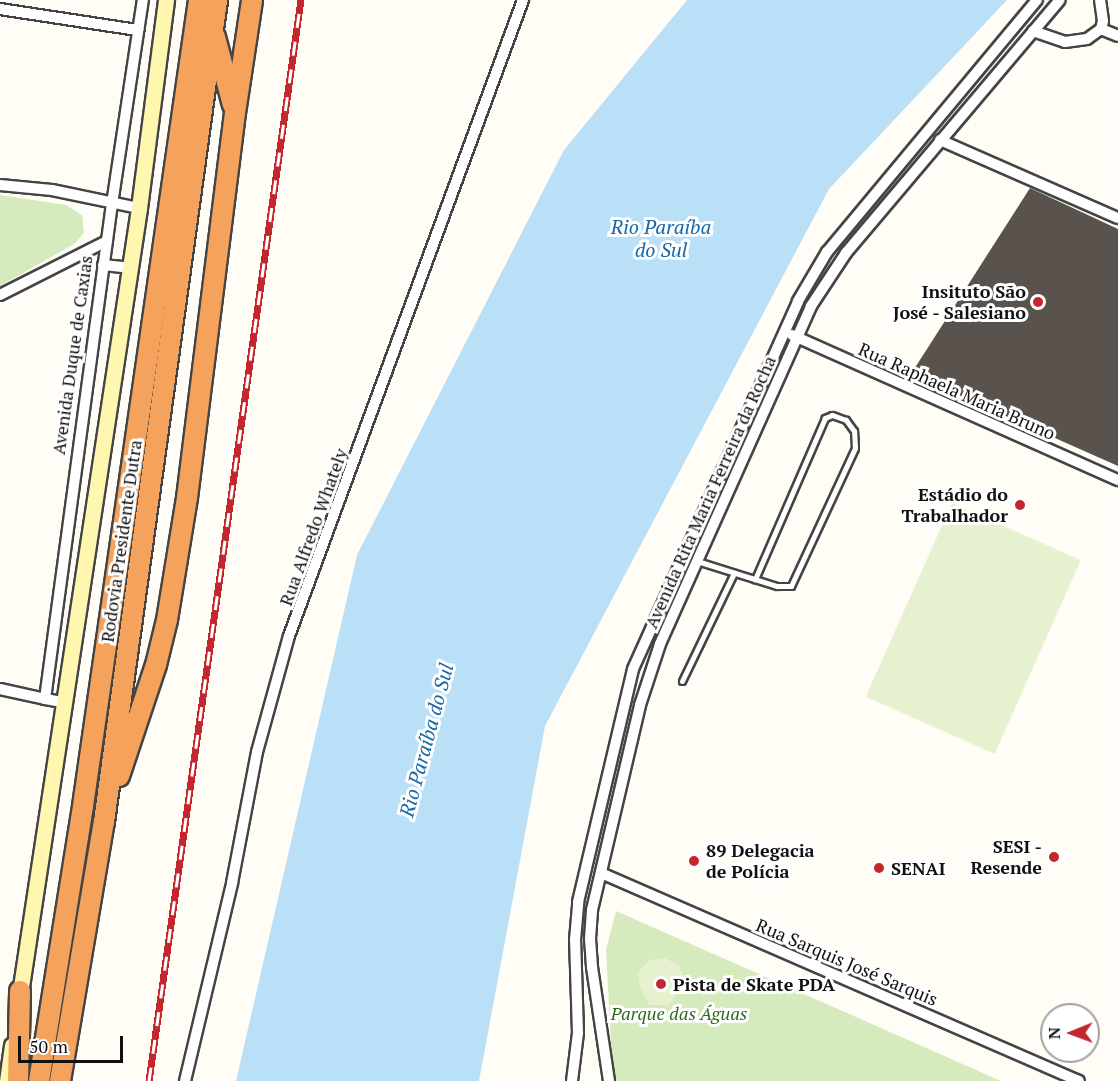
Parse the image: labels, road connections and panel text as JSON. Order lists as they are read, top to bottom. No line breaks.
{"streets":{"highway":["Rodovia Presidente Dutra"],"street":["Avenida Duque de Caxias","Rua Raphaela Maria Bruno","Avenida Rita Maria Ferreira da Rocha","Rua Alfredo Whately","Rua Sarquis José Sarquis"]},"crossings":[["Rua Raphaela Maria Bruno","Avenida Rita Maria Ferreira da Rocha"],["Avenida Rita Maria Ferreira da Rocha","Rua Sarquis José Sarquis"]],"water":["Rio Paraíba do Sul"],"parks":["Parque das Águas"],"places":["Insituto São José - Salesiano","Estádio do Trabalhador","SESI - Resende","89 Delegacia de Polícia","SENAI","Pista de Skate PDA"],"scale_bar":"50 m","north":"left"}
